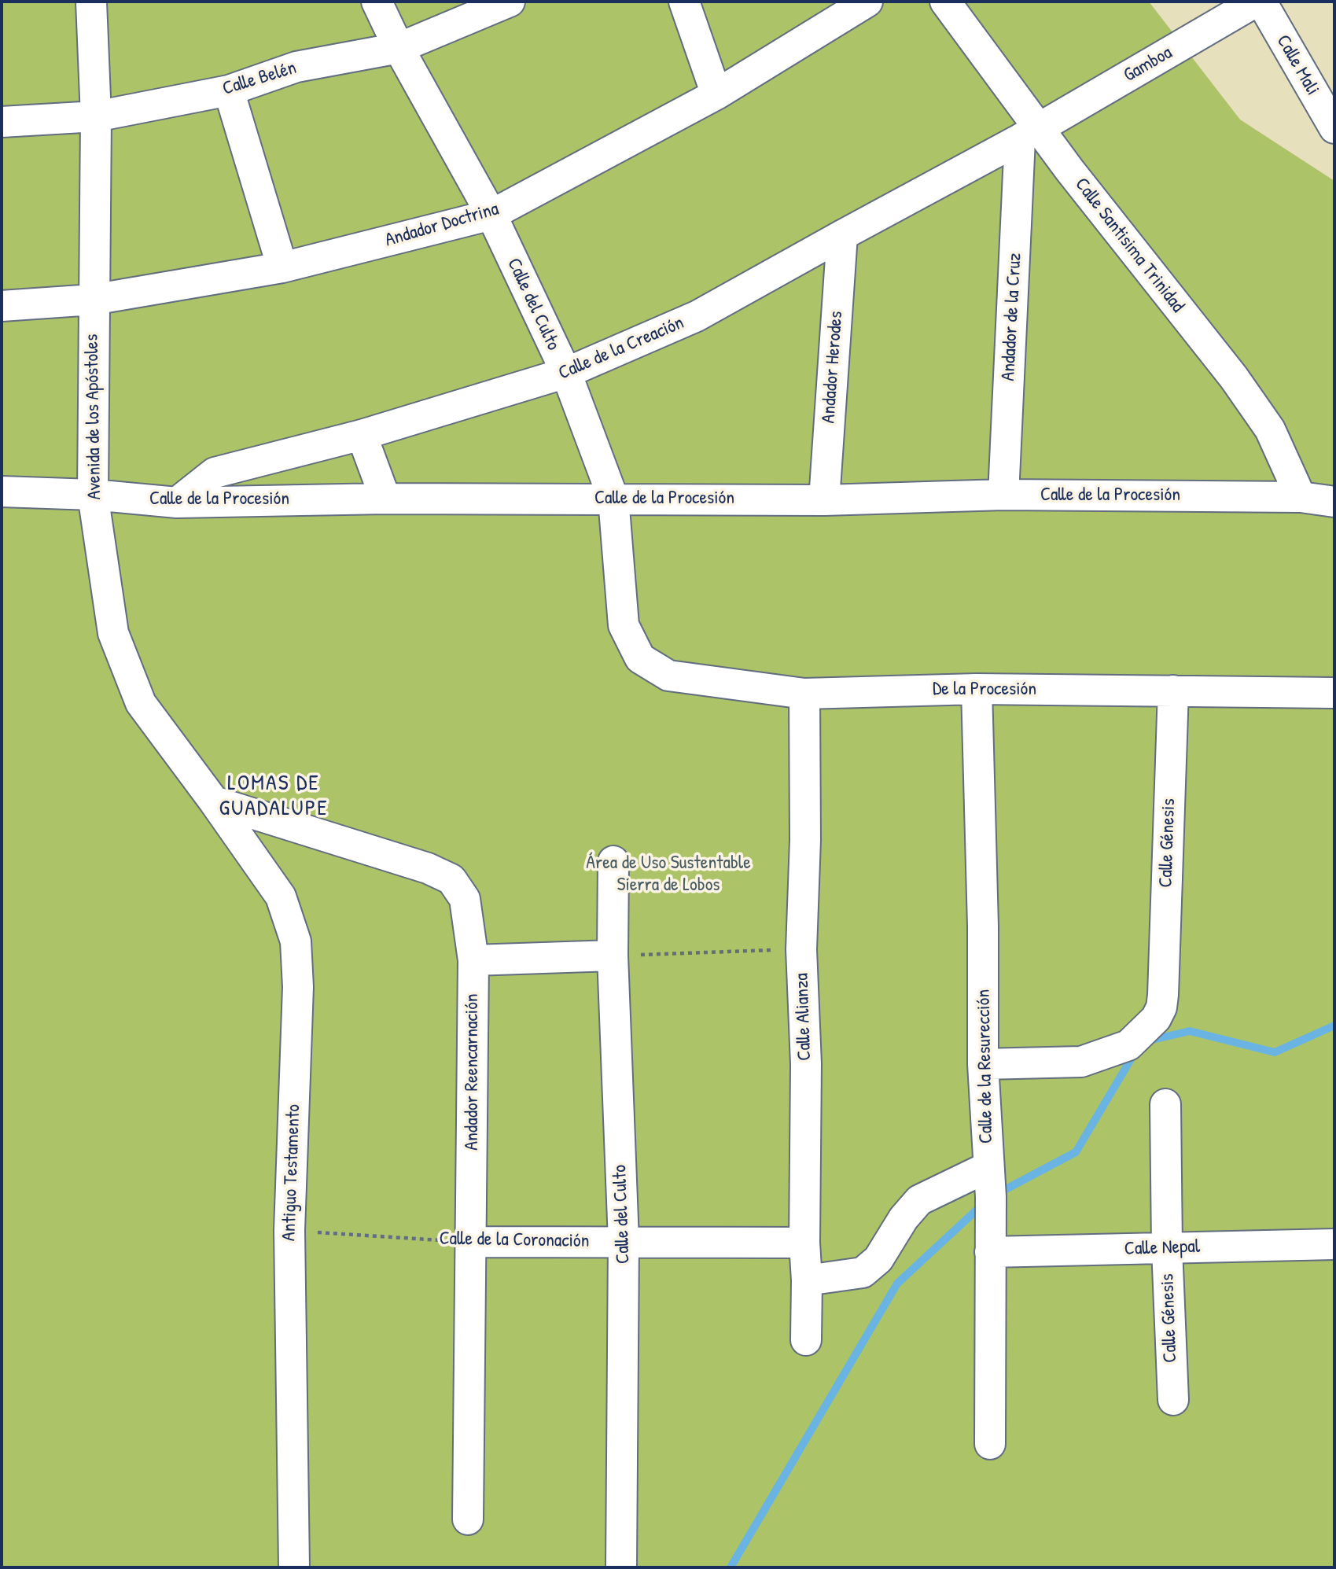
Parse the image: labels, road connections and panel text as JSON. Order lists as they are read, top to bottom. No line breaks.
{"streets":{"street":["Gamboa","Calle Mali","Calle Belén","Andador Doctrina","Calle Santisima Trinidad","Calle del Culto","Andador de la Cruz","Calle de la Creación","Andador Herodes","Avenida de los Apóstoles","Calle de la Procesión","De la Procesión","Calle Génesis","Calle Alianza","Calle de la Resurección","Andador Reencarnación","Antiguo Testamento","Calle de la Coronación","Calle Nepal"]},"crossings":[["Gamboa","Calle Santisima Trinidad"],["Gamboa","Andador de la Cruz"],["Gamboa","Calle de la Creación"],["Calle Belén","Calle del Culto"],["Calle Belén","Avenida de los Apóstoles"],["Andador Doctrina","Calle del Culto"],["Andador Doctrina","Avenida de los Apóstoles"],["Calle Santisima Trinidad","Andador de la Cruz"],["Calle Santisima Trinidad","Calle de la Creación"],["Calle Santisima Trinidad","Calle de la Procesión"],["Calle del Culto","Calle de la Creación"],["Calle del Culto","Calle de la Procesión"],["Calle del Culto","De la Procesión"],["Calle del Culto","Calle de la Coronación"],["Andador de la Cruz","Calle de la Creación"],["Andador de la Cruz","Calle de la Procesión"],["Calle de la Creación","Andador Herodes"],["Calle de la Creación","Calle de la Procesión"],["Andador Herodes","Calle de la Procesión"],["Avenida de los Apóstoles","Calle de la Procesión"],["Avenida de los Apóstoles","Andador Reencarnación"],["Avenida de los Apóstoles","Antiguo Testamento"],["De la Procesión","Calle Génesis"],["De la Procesión","Calle Alianza"],["De la Procesión","Calle de la Resurección"],["Calle Génesis","Calle de la Resurección"],["Calle Génesis","Calle Nepal"],["Calle Alianza","Calle de la Coronación"],["Calle de la Resurección","Calle Nepal"],["Andador Reencarnación","Antiguo Testamento"],["Andador Reencarnación","Calle de la Coronación"],["Antiguo Testamento","Calle de la Coronación"]],"districts":["LOMAS DE GUADALUPE"],"parks":["Área de Uso Sustentable Sierra de Lobos"]}
